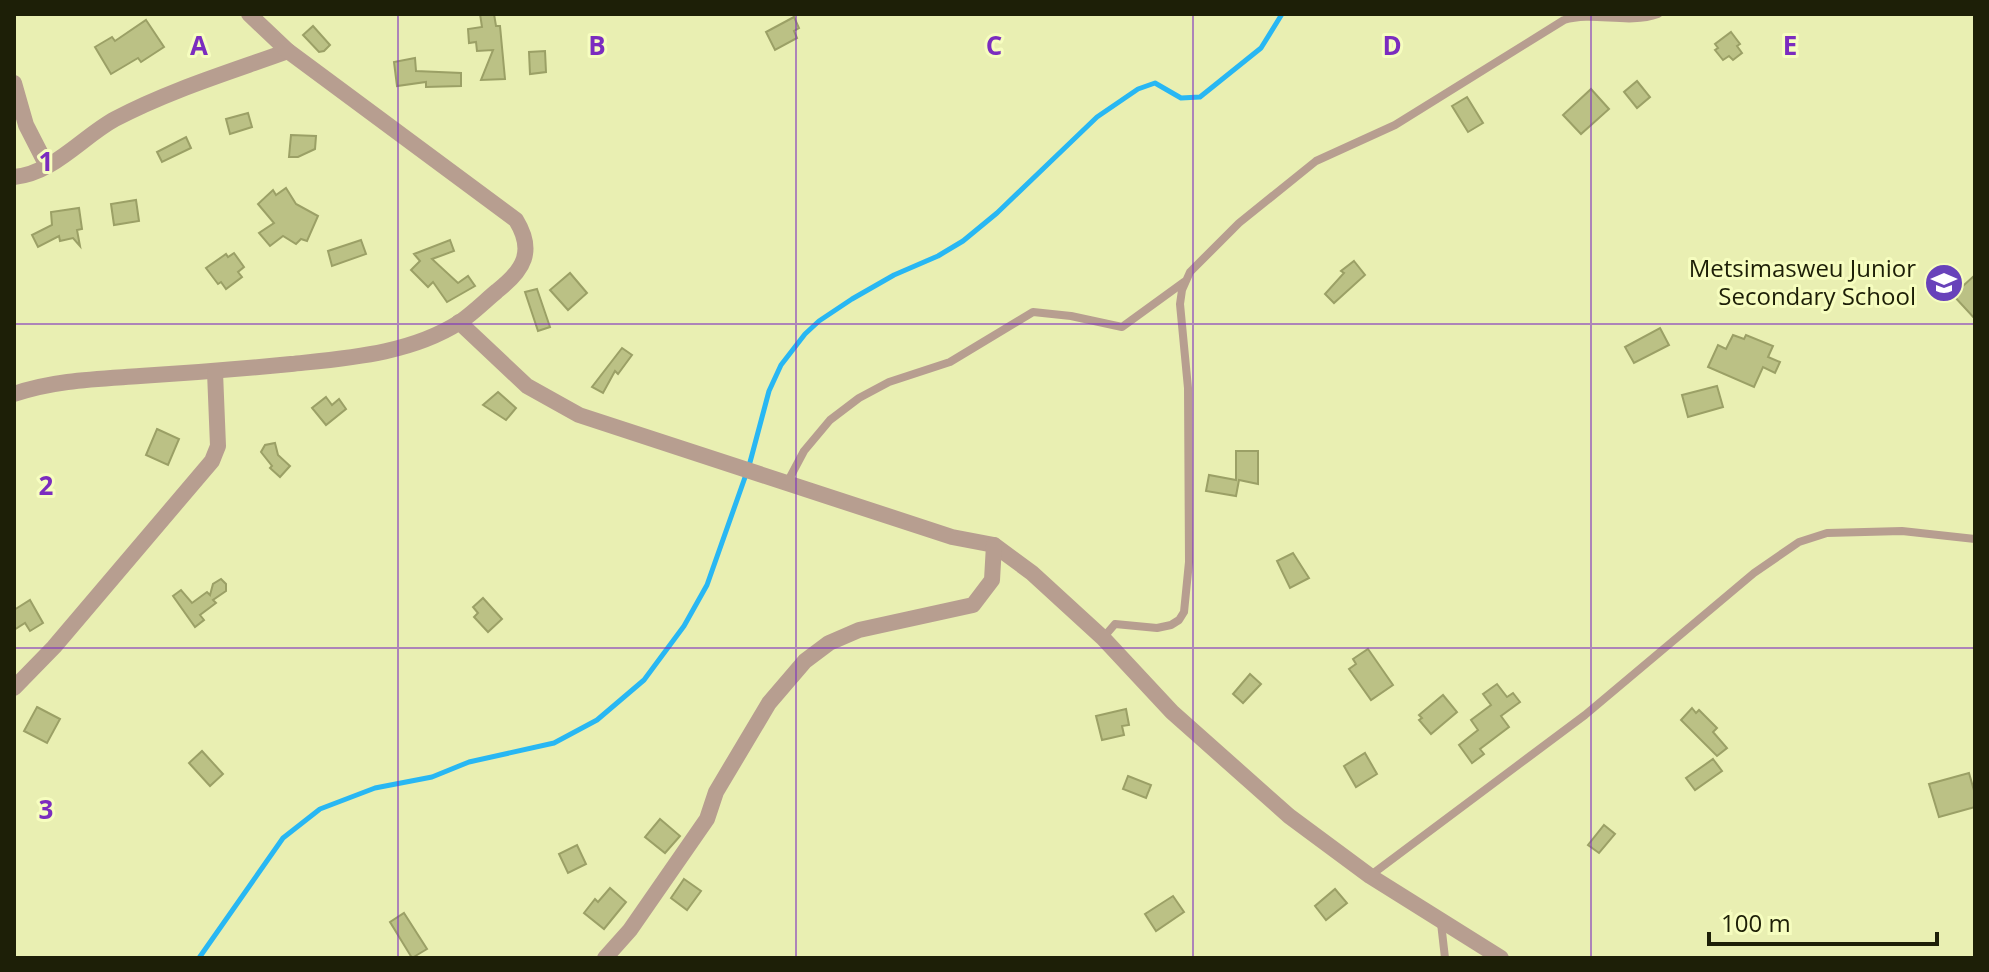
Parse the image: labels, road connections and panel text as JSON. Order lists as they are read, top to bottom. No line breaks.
{"places":{"school or university":["Metsimasweu Junior Secondary School"]},"scale_bar":"100 m","grid":{"columns":["A","B","C","D","E"],"rows":["1","2","3"]}}
